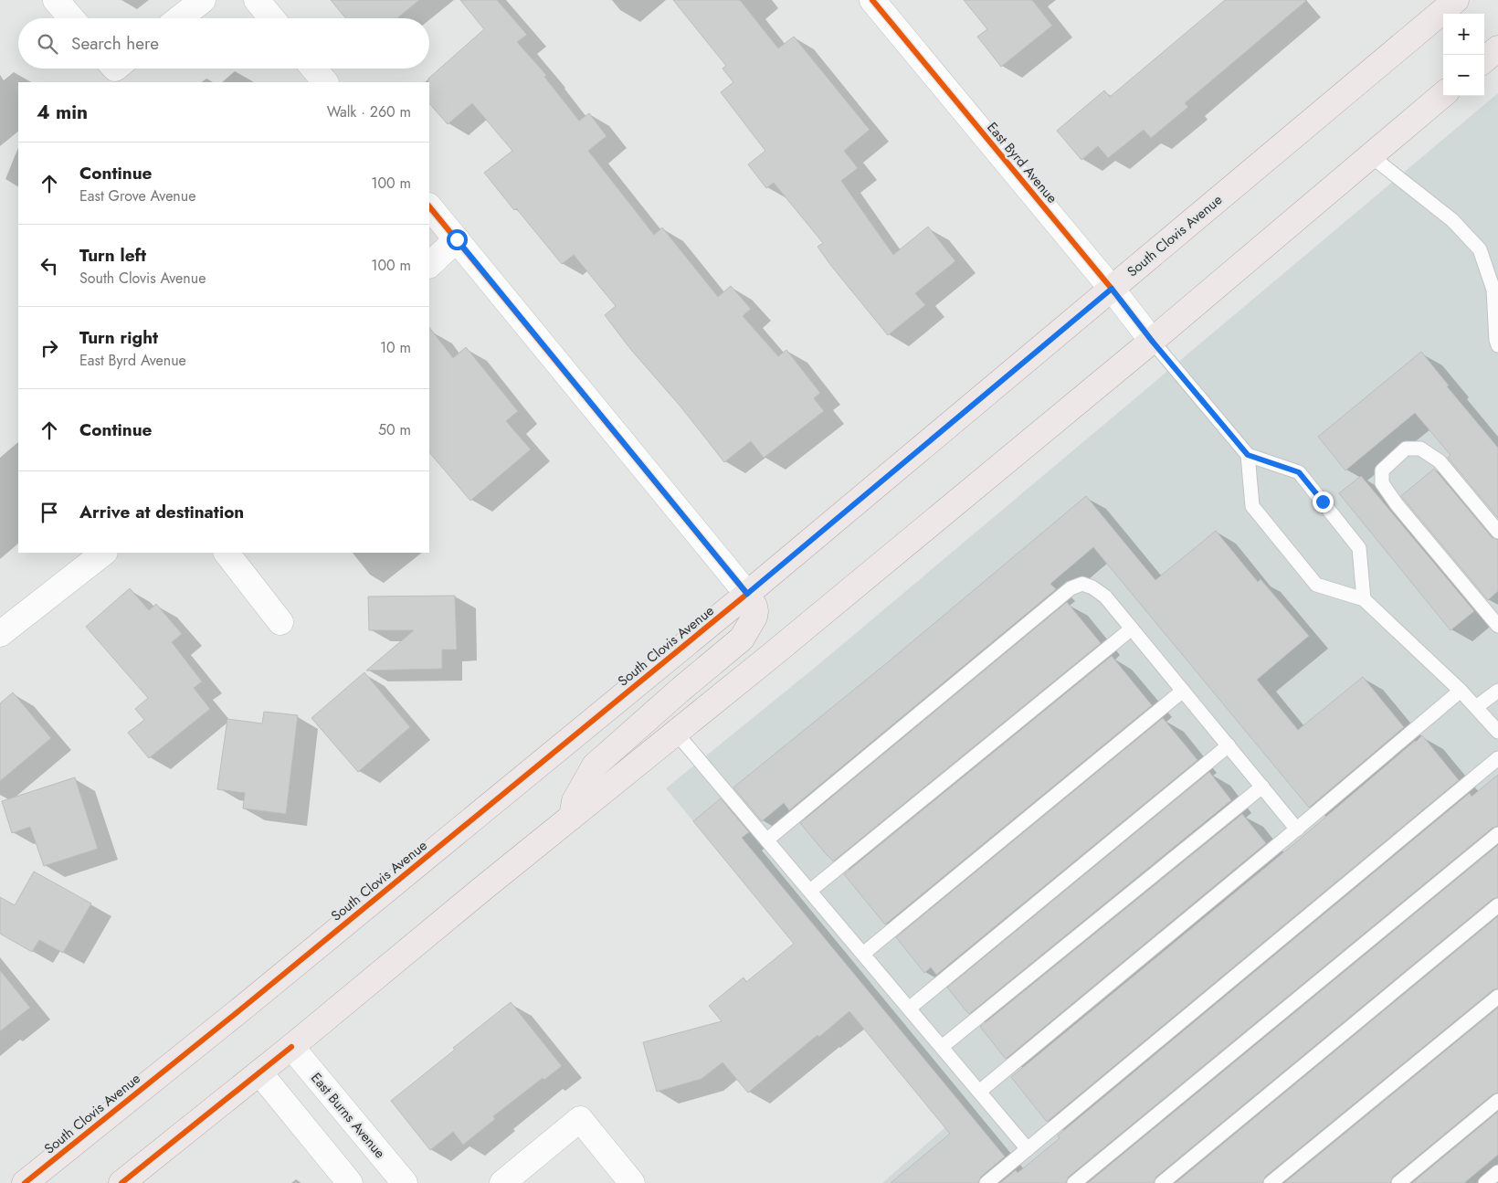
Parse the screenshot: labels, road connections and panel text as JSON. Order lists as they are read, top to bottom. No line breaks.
{"streets":{"main road":["South Clovis Avenue"],"street":["East Byrd Avenue","East Burns Avenue"]},"crossings":[["East Byrd Avenue","South Clovis Avenue"]],"page":{"map_buttons":["+","−"],"search":"Search here","heading":["4 min","Walk · 260 m"],"list":[["Continue","East Grove Avenue","100 m"],["Turn left","South Clovis Avenue","100 m"],["Turn right","East Byrd Avenue","10 m"],["Continue","50 m"],"Arrive at destination"]}}
